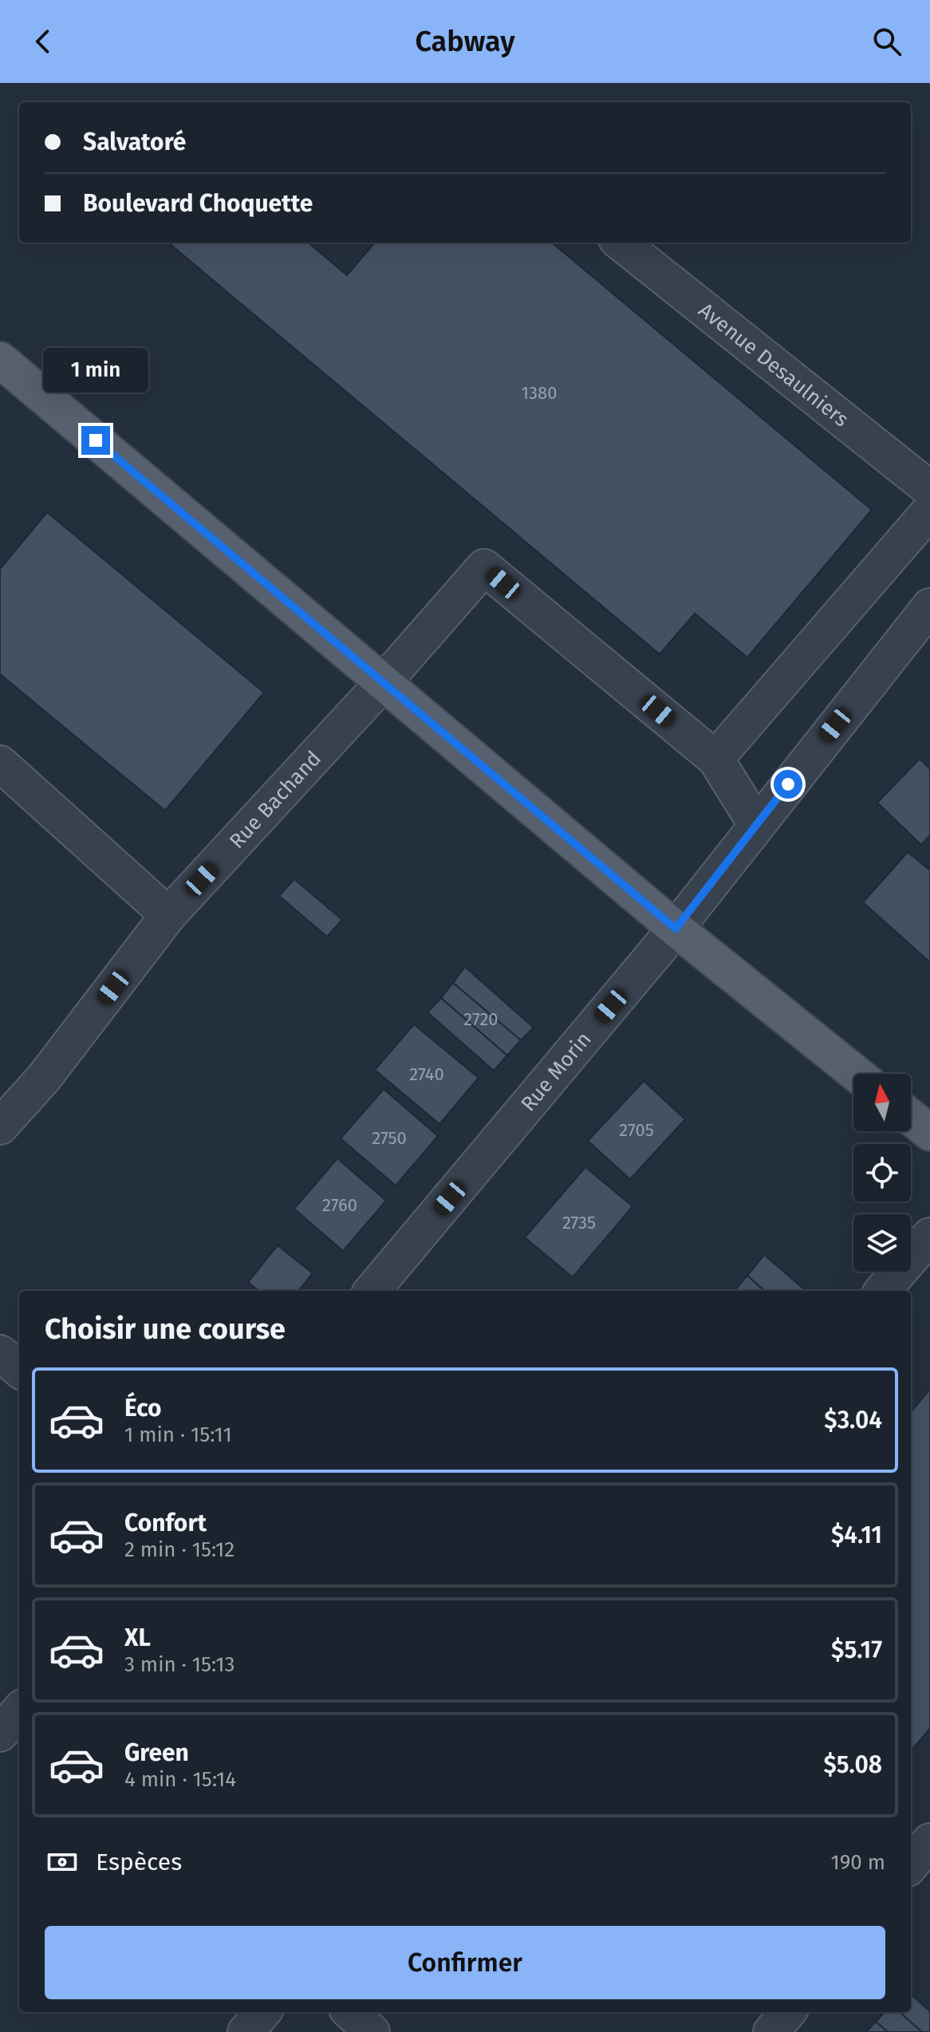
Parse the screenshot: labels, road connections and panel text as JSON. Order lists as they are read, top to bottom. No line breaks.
{"streets":{"street":["Avenue Desaulniers","Rue Bachand","Rue Morin"]},"house_numbers":["1380","2720","2740","2705","2750","2760","2735"],"north":"top","page":{"header":"Cabway","banner":["Salvatoré","Boulevard Choquette"],"bubble":"1 min","heading":"Choisir une course","list":[{"name":"Éco","note":"1 min · 15:11","value":"$3.04"},{"name":"Confort","note":"2 min · 15:12","value":"$4.11"},{"name":"XL","note":"3 min · 15:13","value":"$5.17"},{"name":"Green","note":"4 min · 15:14","value":"$5.08"}],"pay":["Espèces","190 m"],"buttons":"Confirmer"}}
